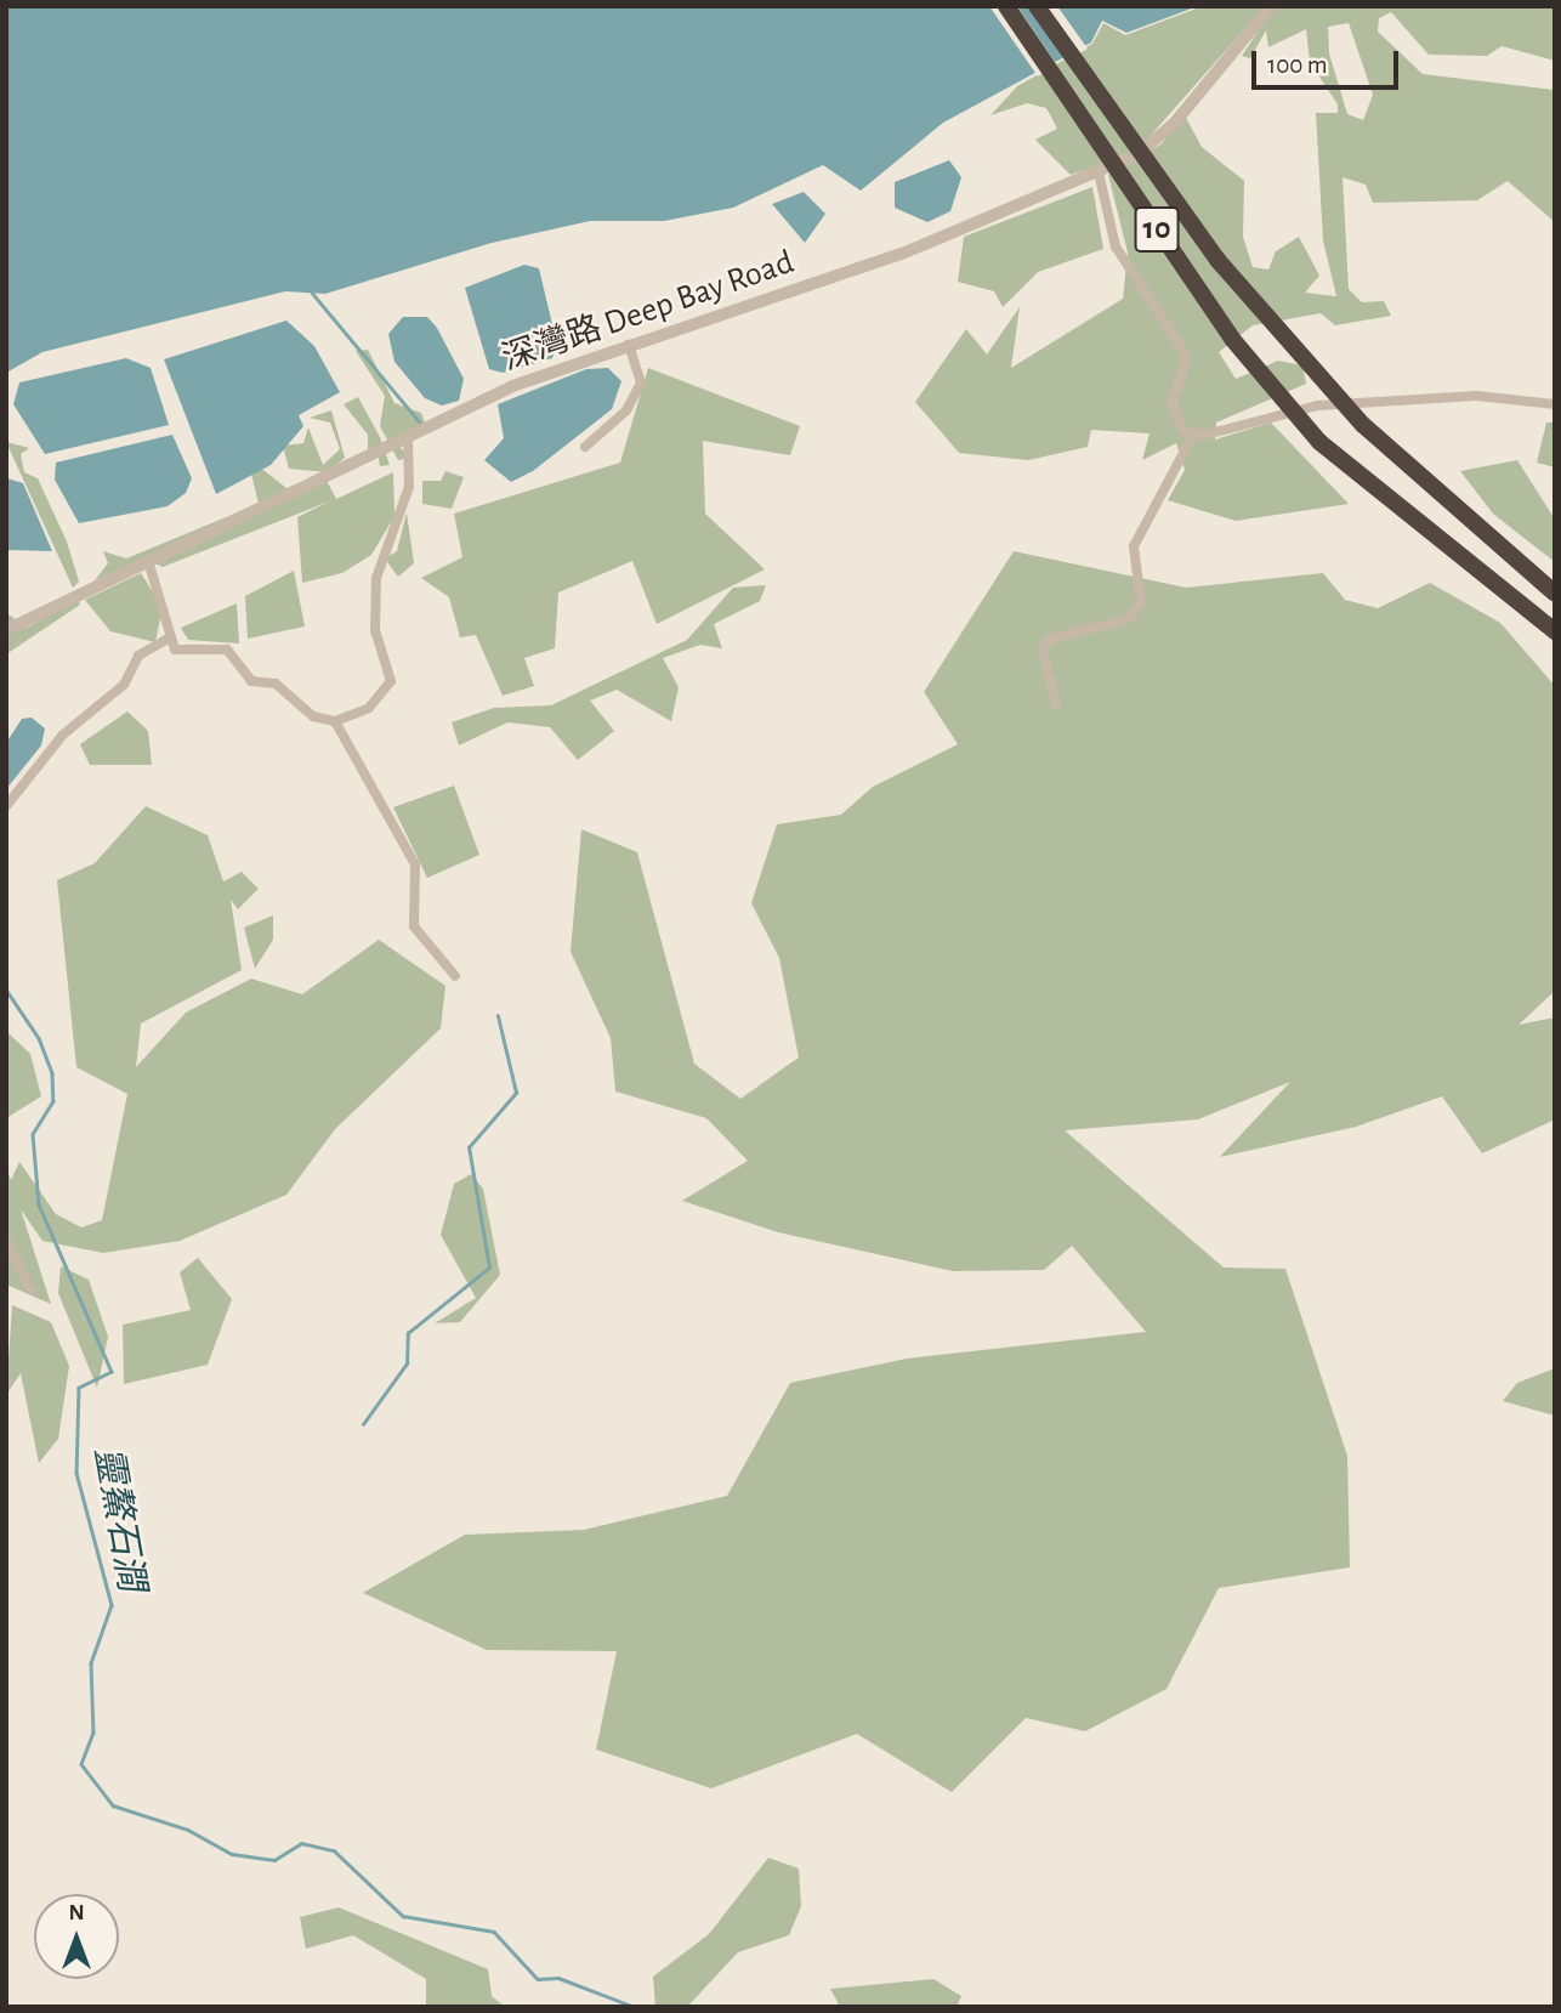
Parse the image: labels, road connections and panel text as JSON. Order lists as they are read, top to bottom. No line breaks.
{"streets":{"highway":["10"],"street":["深灣路 Deep Bay Road"]},"water":["靈鰲石澗"],"scale_bar":"100 m","north":"top"}
